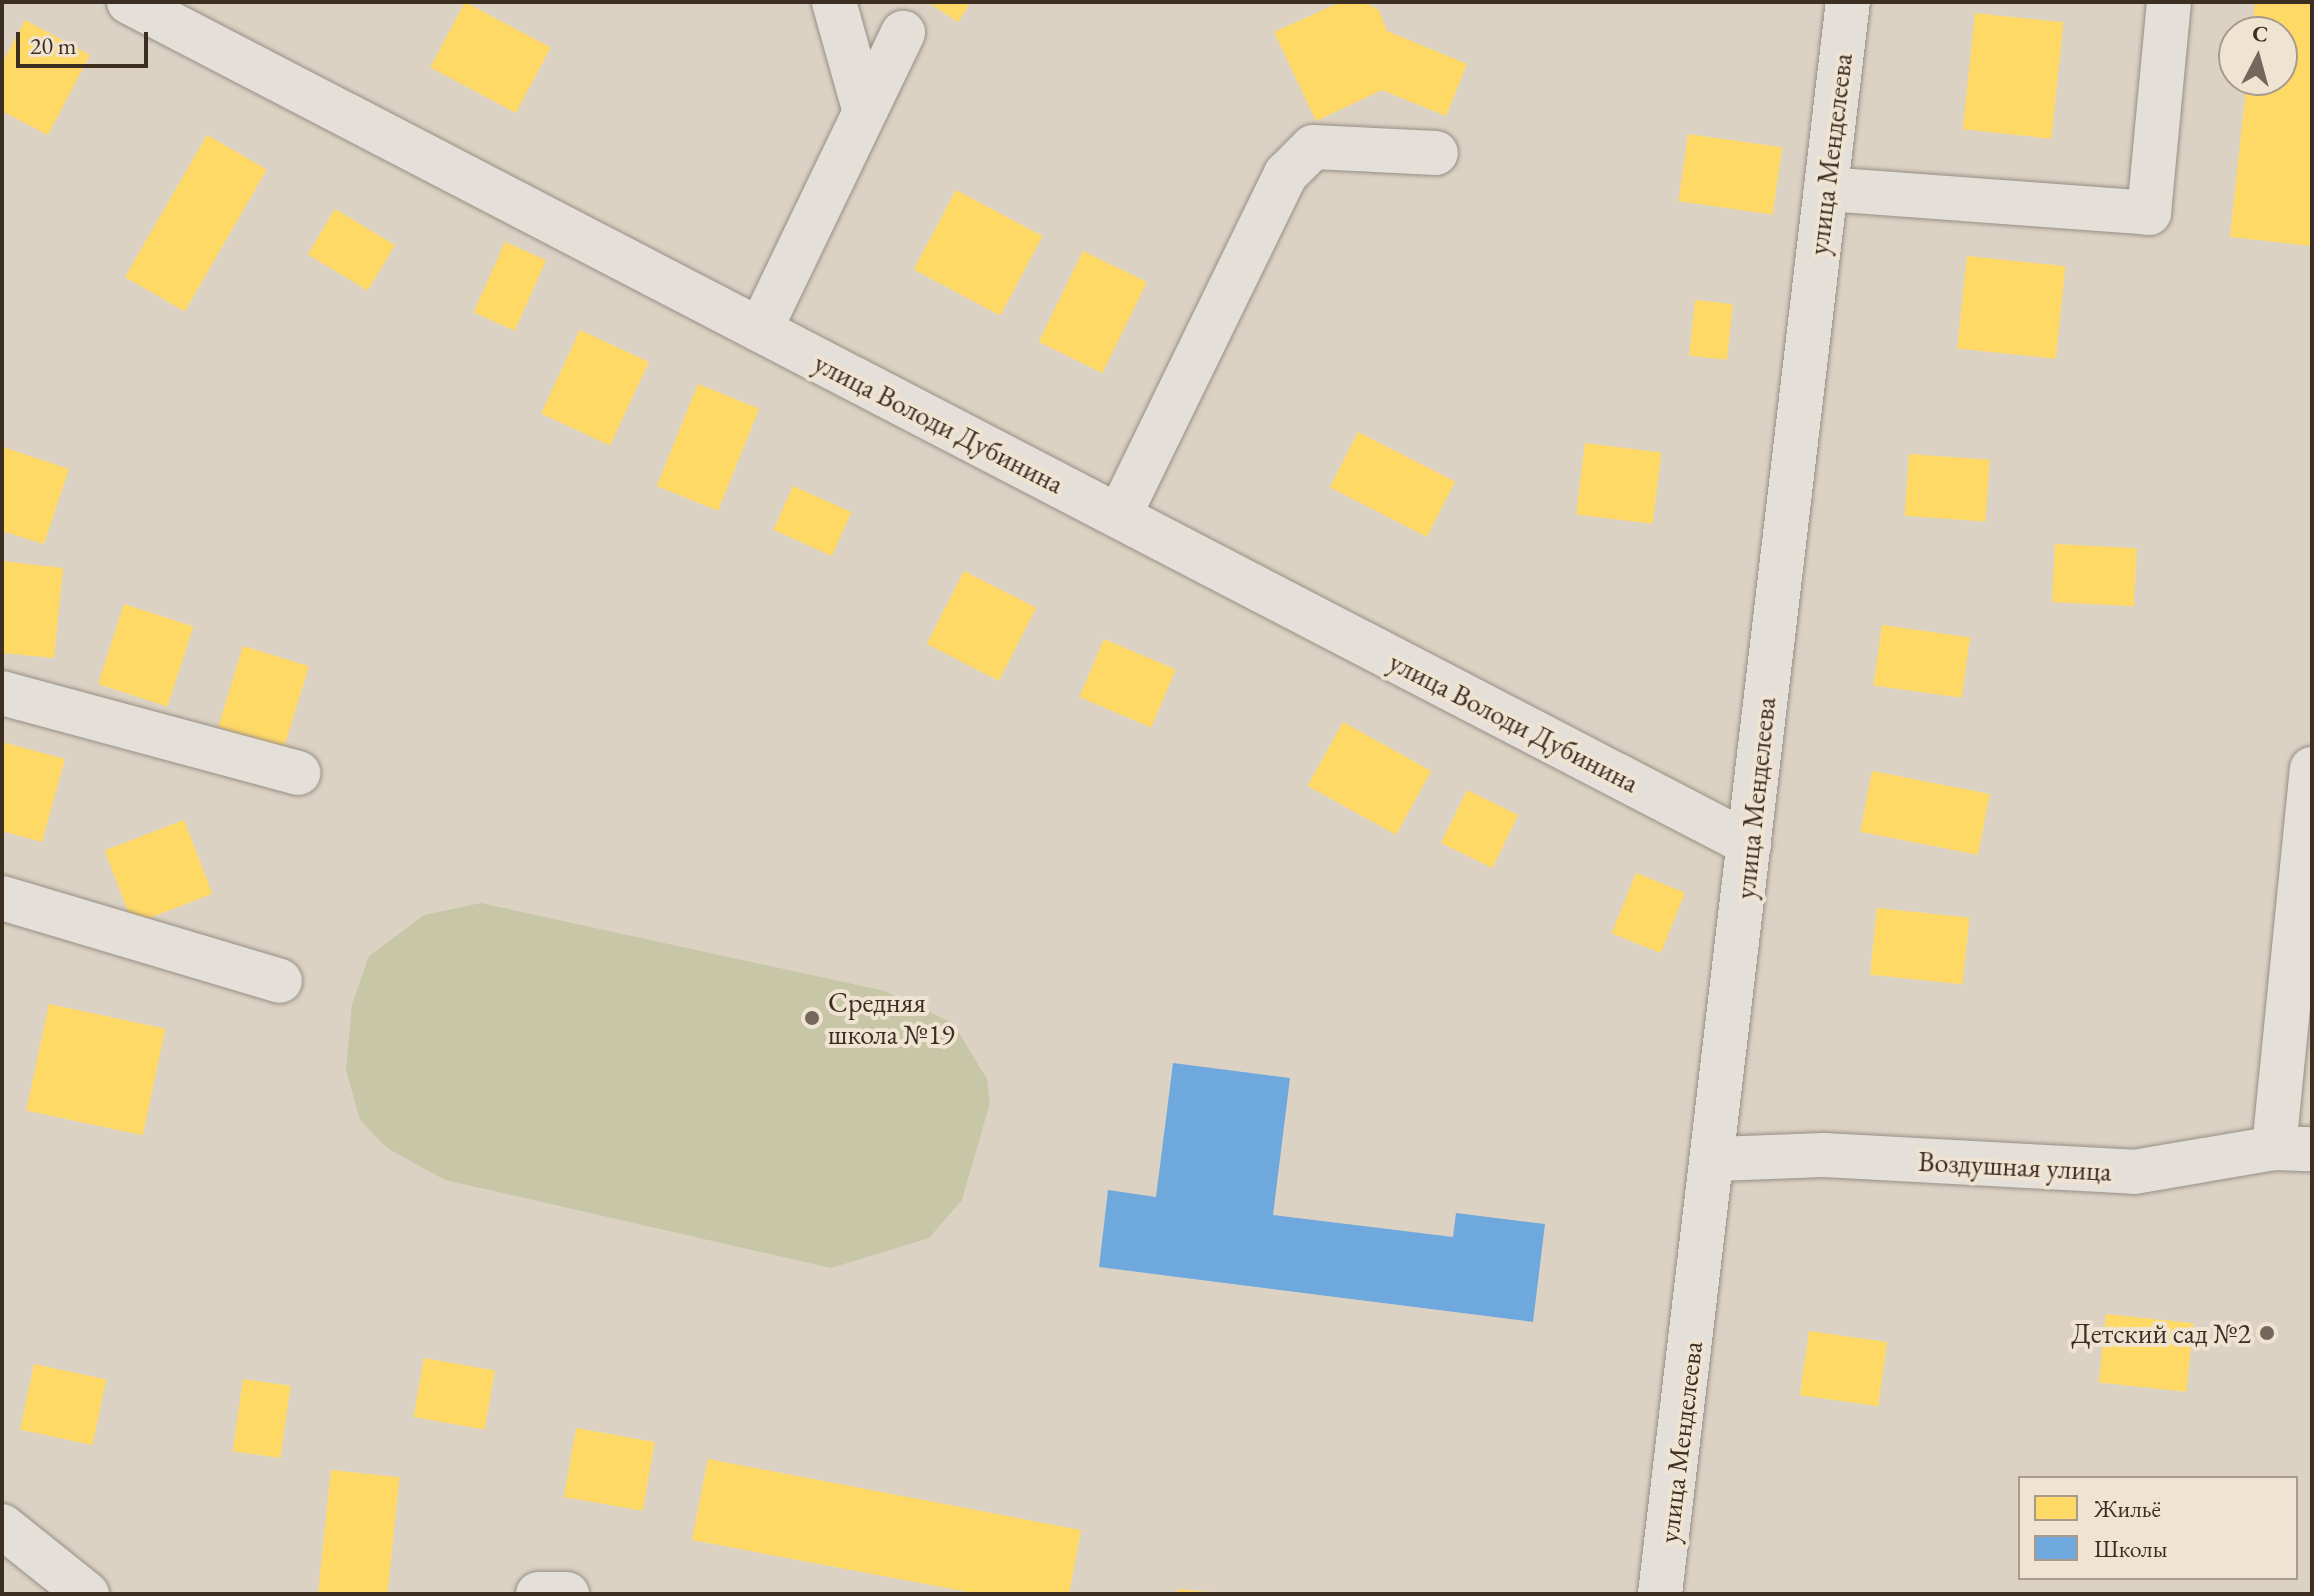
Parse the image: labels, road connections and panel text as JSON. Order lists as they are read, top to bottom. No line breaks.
{"streets":{"street":["улица Менделеева","улица Володи Дубинина","Воздушная улица"]},"crossings":[["улица Менделеева","улица Володи Дубинина"],["улица Менделеева","Воздушная улица"]],"places":["Средняя школа №19","Детский сад №2"],"legend":["Жильё","Школы"],"scale_bar":"20 m","north":"top"}
